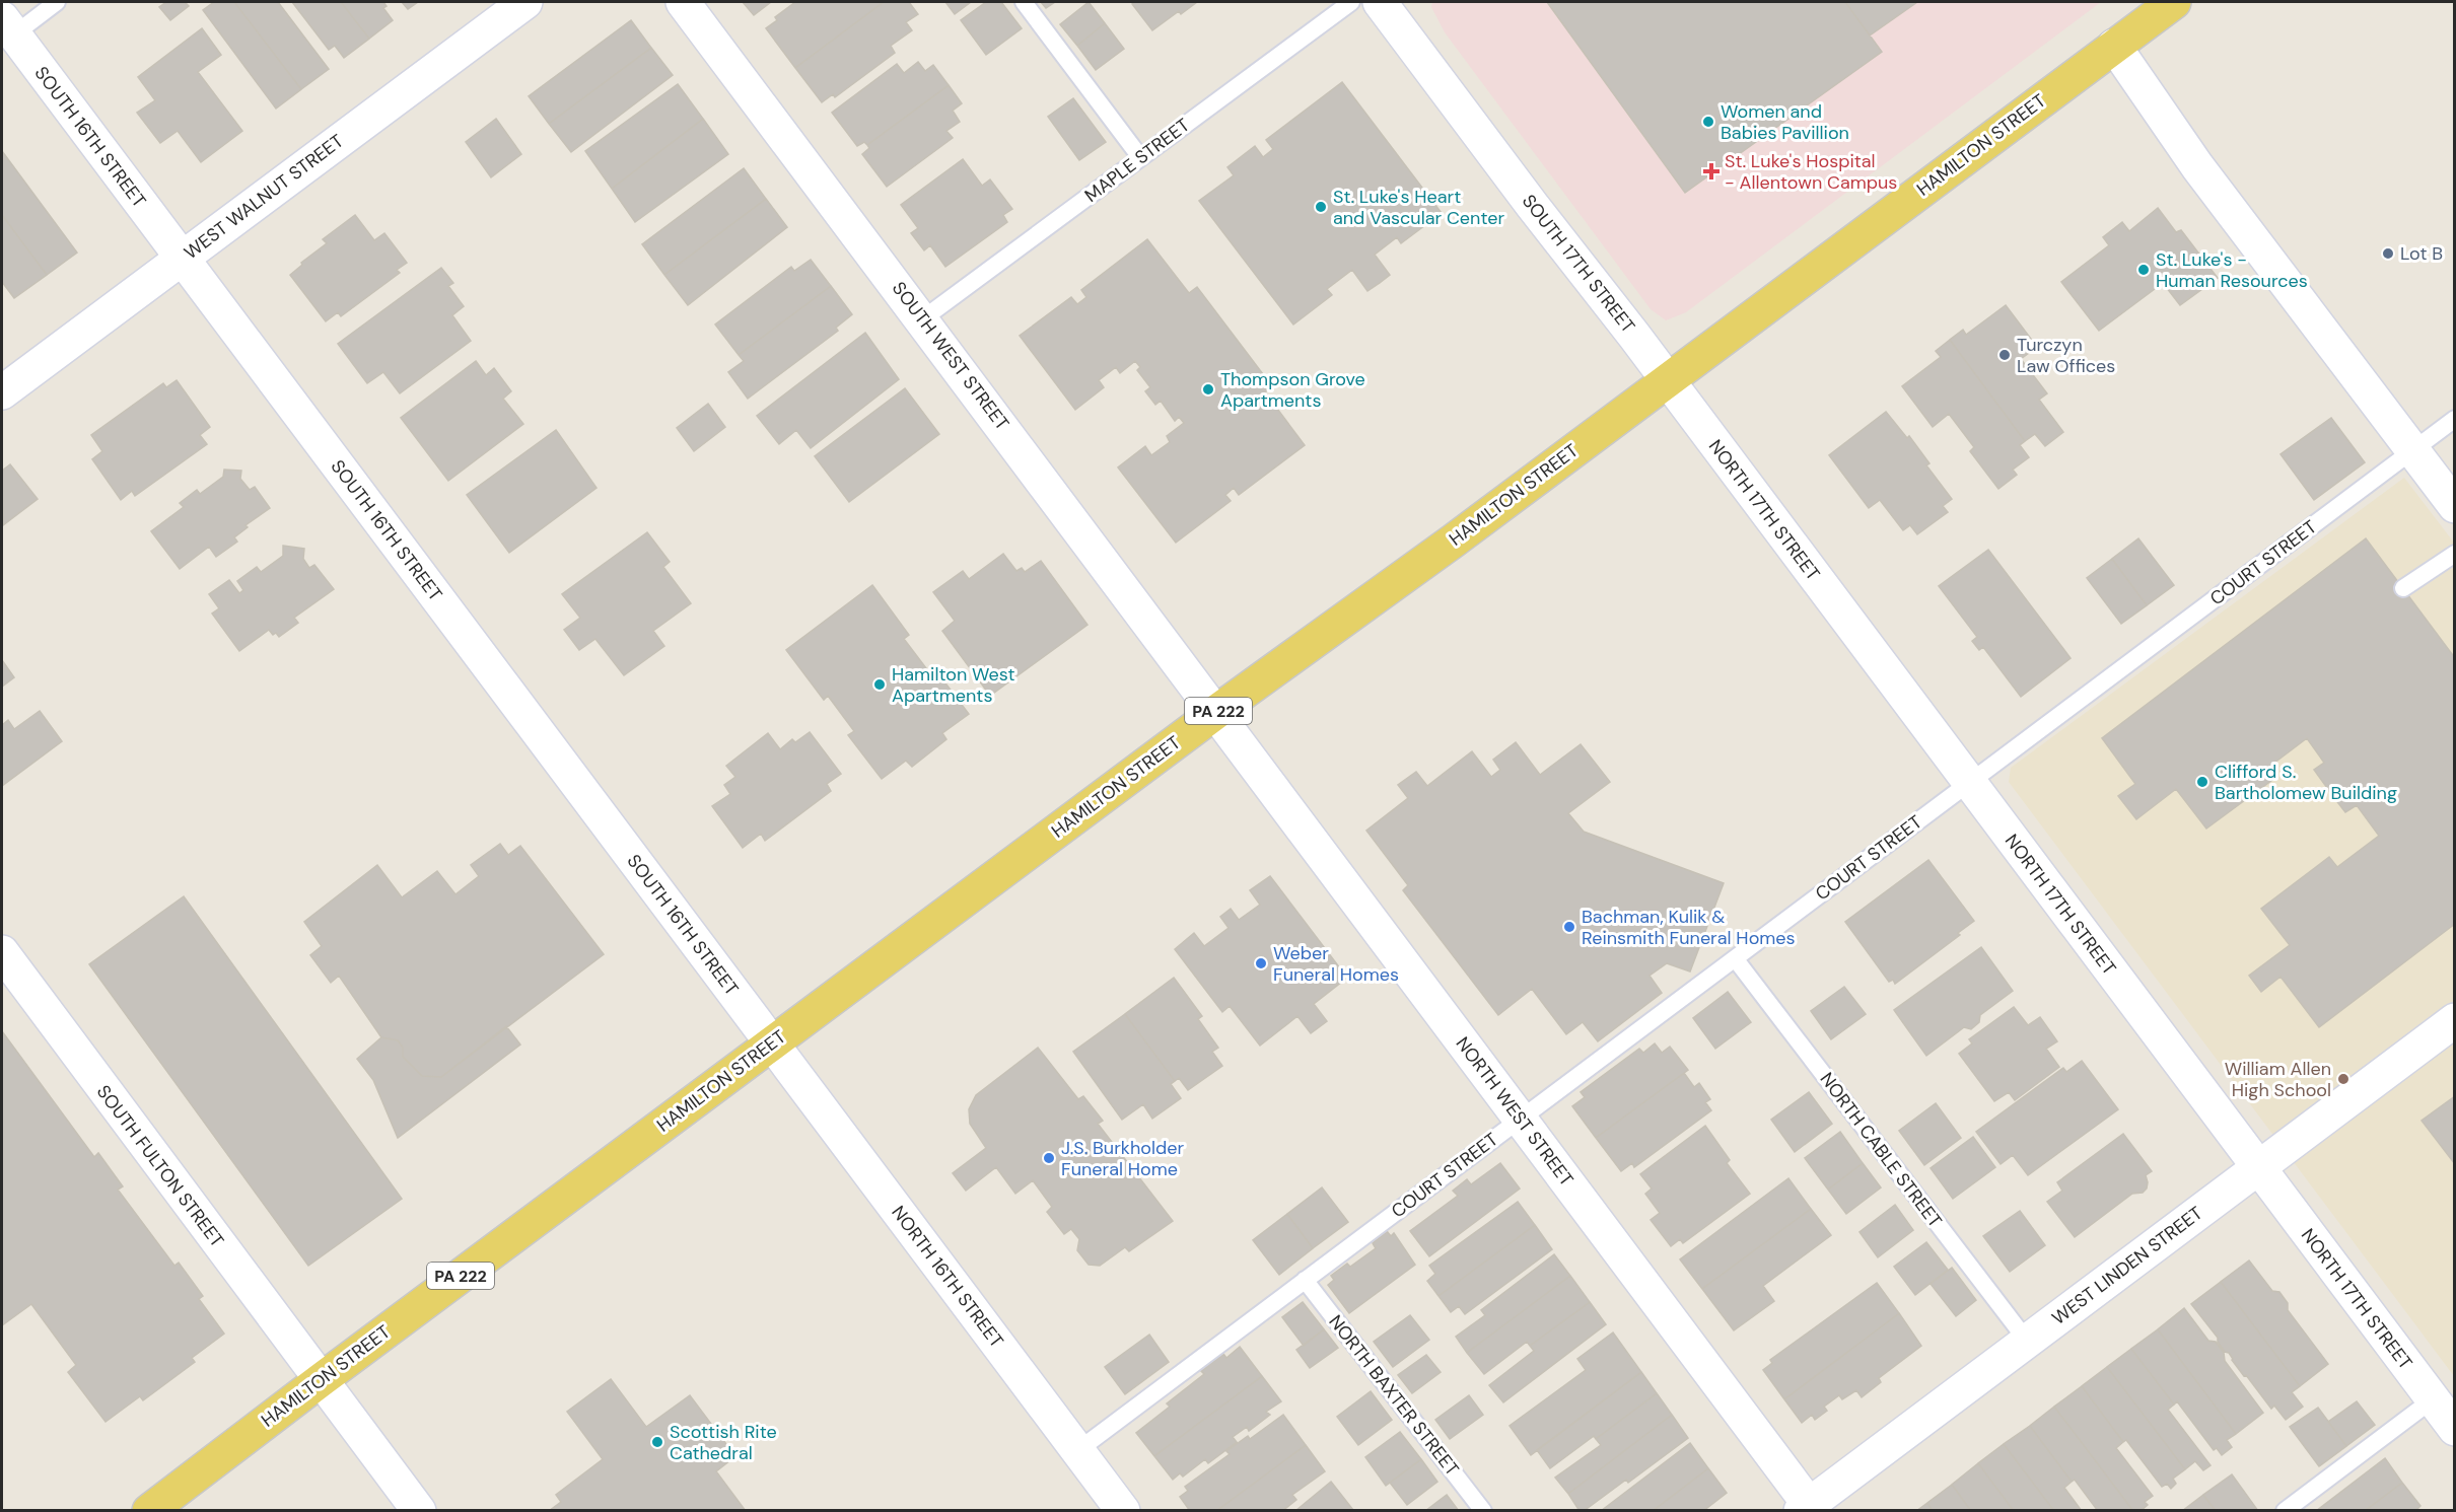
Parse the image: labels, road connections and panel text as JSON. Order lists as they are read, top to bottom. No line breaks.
{"streets":{"main road":["HAMILTON STREET","PA 222"],"street":["SOUTH 16TH STREET","WEST WALNUT STREET","SOUTH 17TH STREET","SOUTH WEST STREET","NORTH 17TH STREET","NORTH WEST STREET","SOUTH FULTON STREET","WEST LINDEN STREET","NORTH 16TH STREET"],"lane":["MAPLE STREET","COURT STREET","NORTH CABLE STREET","NORTH BAXTER STREET"]},"crossings":[["SOUTH 16TH STREET","HAMILTON STREET"],["SOUTH 16TH STREET","WEST WALNUT STREET"],["SOUTH 16TH STREET","NORTH 16TH STREET"],["HAMILTON STREET","SOUTH 17TH STREET"],["HAMILTON STREET","SOUTH WEST STREET"],["HAMILTON STREET","NORTH 17TH STREET"],["HAMILTON STREET","NORTH WEST STREET"],["HAMILTON STREET","SOUTH FULTON STREET"],["HAMILTON STREET","NORTH 16TH STREET"],["MAPLE STREET","SOUTH WEST STREET"],["SOUTH 17TH STREET","NORTH 17TH STREET"],["SOUTH WEST STREET","NORTH WEST STREET"],["NORTH 17TH STREET","COURT STREET"],["NORTH 17TH STREET","WEST LINDEN STREET"],["COURT STREET","NORTH WEST STREET"],["COURT STREET","NORTH CABLE STREET"],["COURT STREET","NORTH 16TH STREET"],["COURT STREET","NORTH BAXTER STREET"],["NORTH WEST STREET","WEST LINDEN STREET"],["NORTH CABLE STREET","WEST LINDEN STREET"]],"places":{"other":["Women and Babies Pavillion","St. Luke's Heart and Vascular Center","Lot B","St. Luke's - Human Resources","Turczyn Law Offices","Thompson Grove Apartments","Hamilton West Apartments","Clifford S. Bartholomew Building","Bachman, Kulik & Reinsmith Funeral Homes","Weber Funeral Homes","William Allen High School","J.S. Burkholder Funeral Home","Scottish Rite Cathedral"],"health":["St. Luke's Hospital - Allentown Campus"]}}
